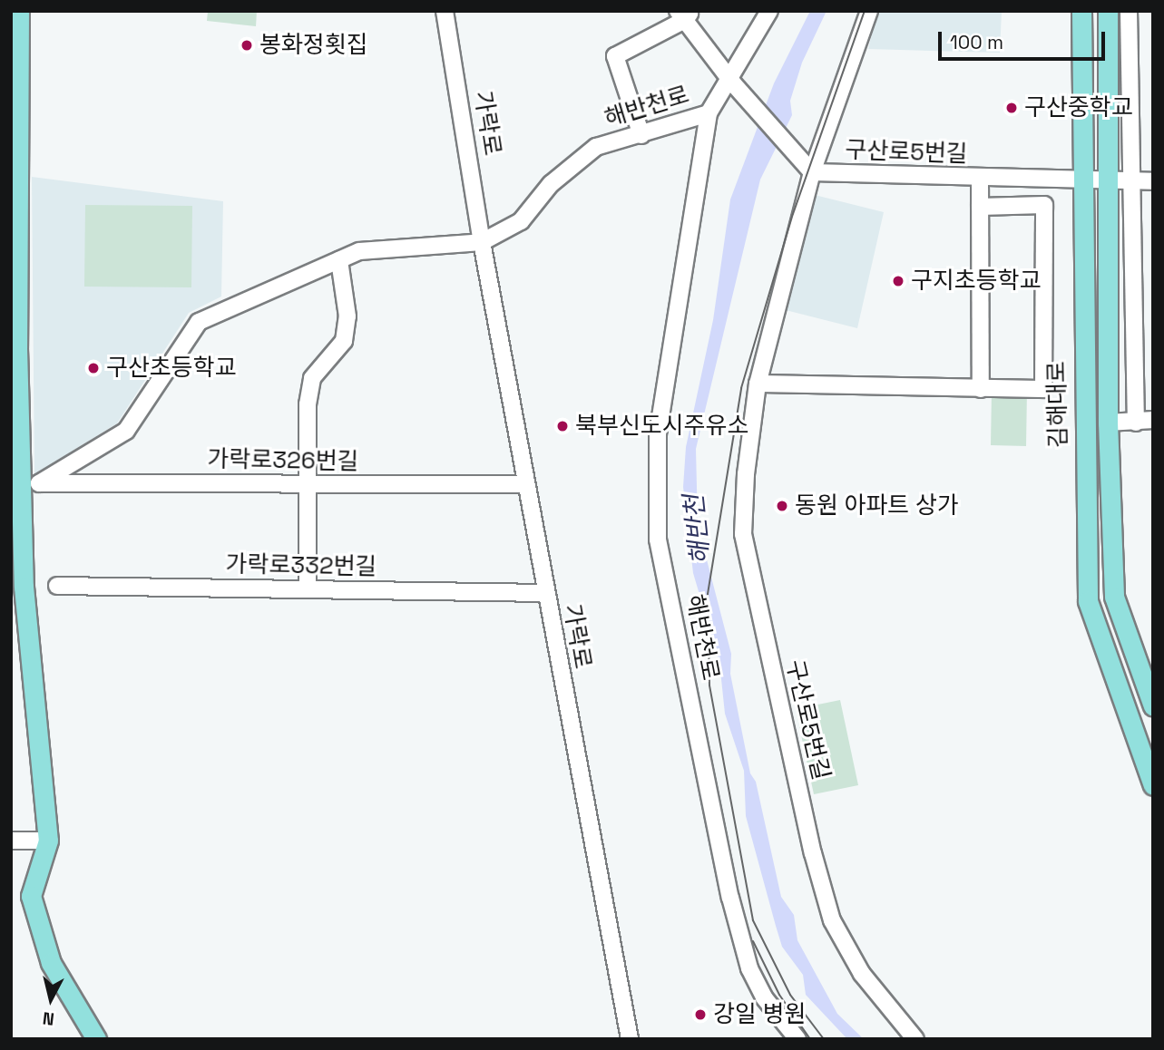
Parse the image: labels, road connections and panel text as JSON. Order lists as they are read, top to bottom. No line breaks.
{"streets":{"main road":["김해대로"],"street":["해반천로","가락로","구산로5번길","가락로326번길","가락로332번길"]},"crossings":[["해반천로","가락로"],["가락로","가락로326번길"],["가락로","가락로332번길"]],"water":["해반천"],"places":["봉화정횟집","구산중학교","구지초등학교","구산초등학교","북부신도시주유소","동원 아파트 상가","강일 병원"],"scale_bar":"100 m","north":"bottom"}
